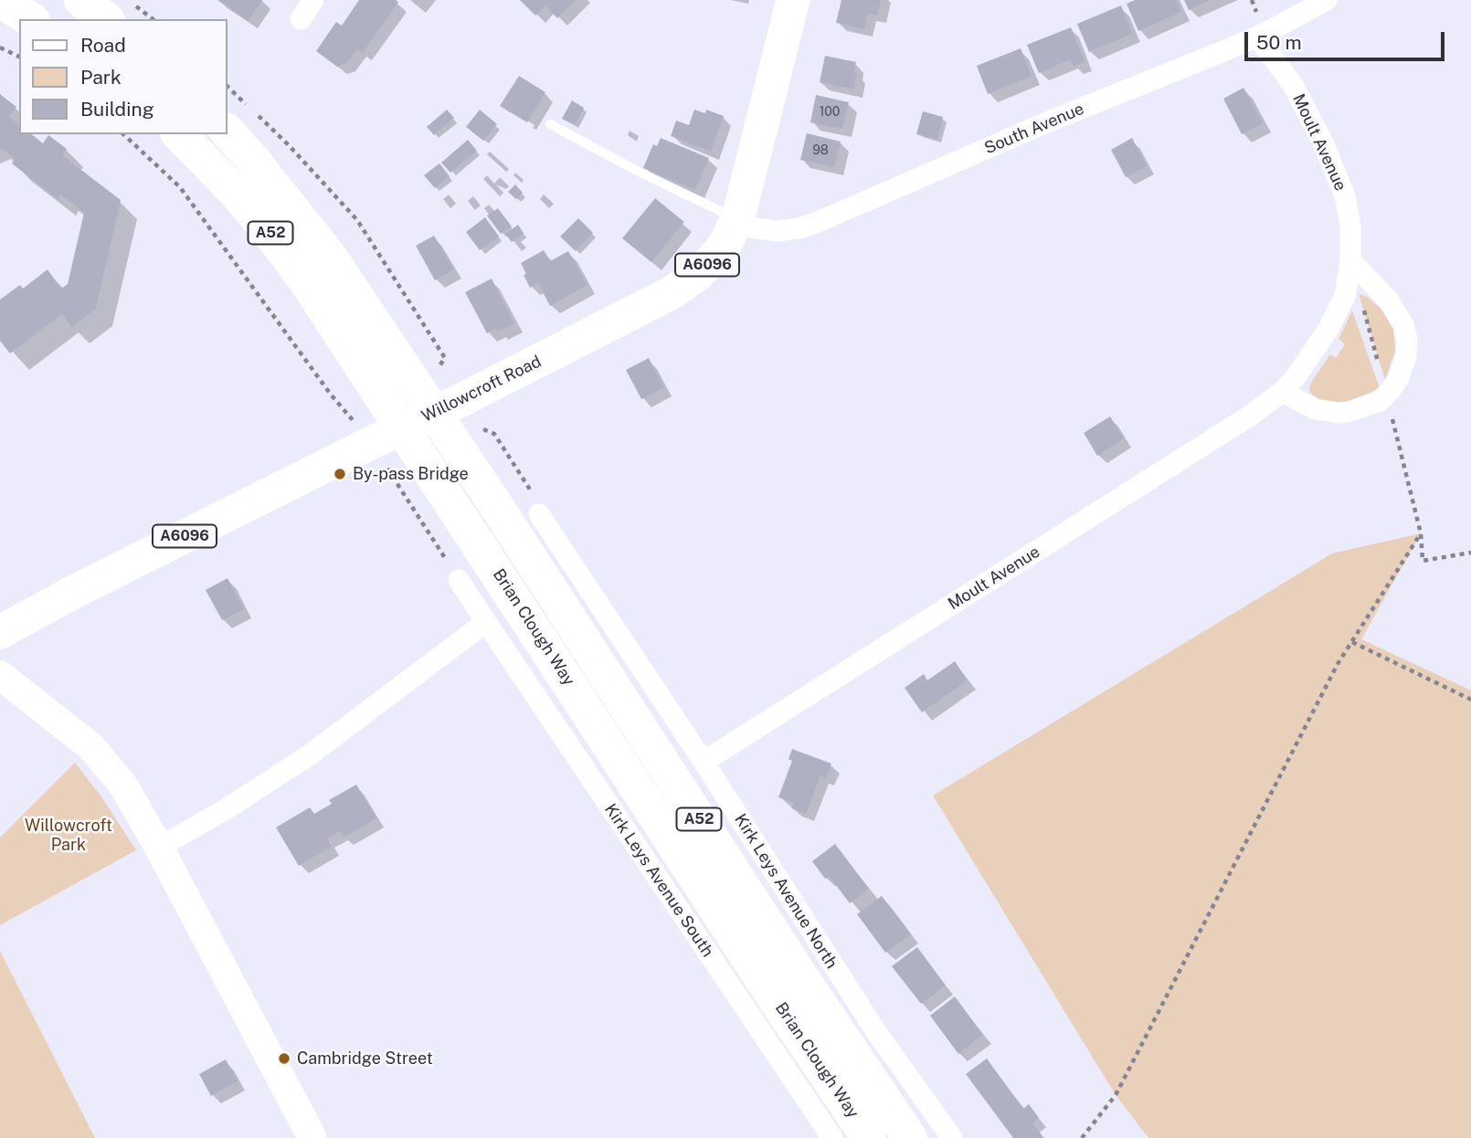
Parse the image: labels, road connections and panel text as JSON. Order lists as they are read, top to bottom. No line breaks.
{"streets":{"highway":["A52","Brian Clough Way"],"main road":["A6096","Willowcroft Road"],"street":["South Avenue","Moult Avenue","Kirk Leys Avenue South","Kirk Leys Avenue North"]},"crossings":[["South Avenue","Moult Avenue"],["South Avenue","Willowcroft Road"],["Moult Avenue","Kirk Leys Avenue North"]],"parks":["Willowcroft Park"],"places":["By-pass Bridge","Cambridge Street"],"house_numbers":["100","98"],"legend":["Road","Park","Building"],"scale_bar":"50 m"}
